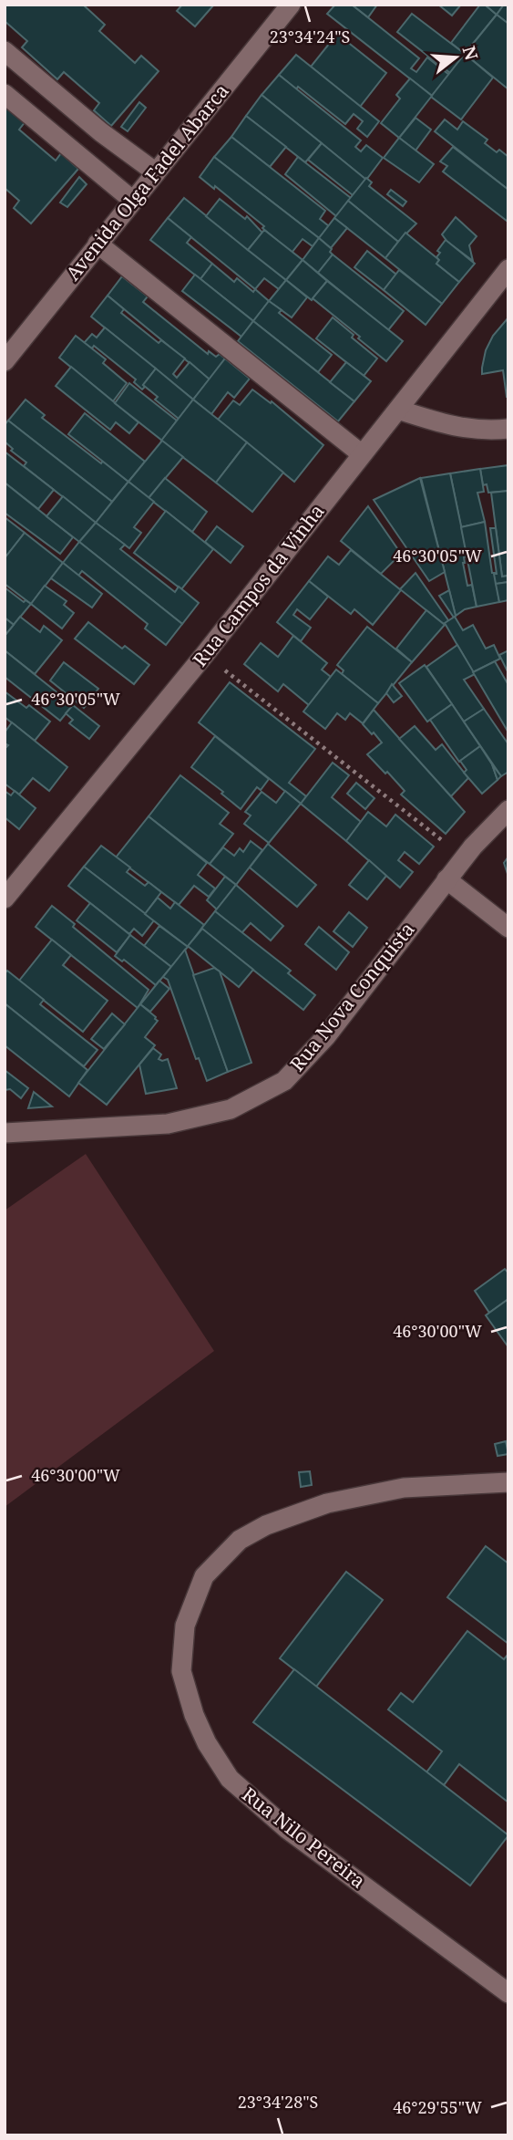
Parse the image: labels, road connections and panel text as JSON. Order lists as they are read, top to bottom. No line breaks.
{"streets":{"street":["Avenida Olga Fadel Abarca","Rua Campos da Vinha","Rua Nova Conquista","Rua Nilo Pereira"]},"north":"right","coordinates":["23°34'24\"S","46°30'05\"W","46°30'00\"W","23°34'28\"S","46°29'55\"W"]}
